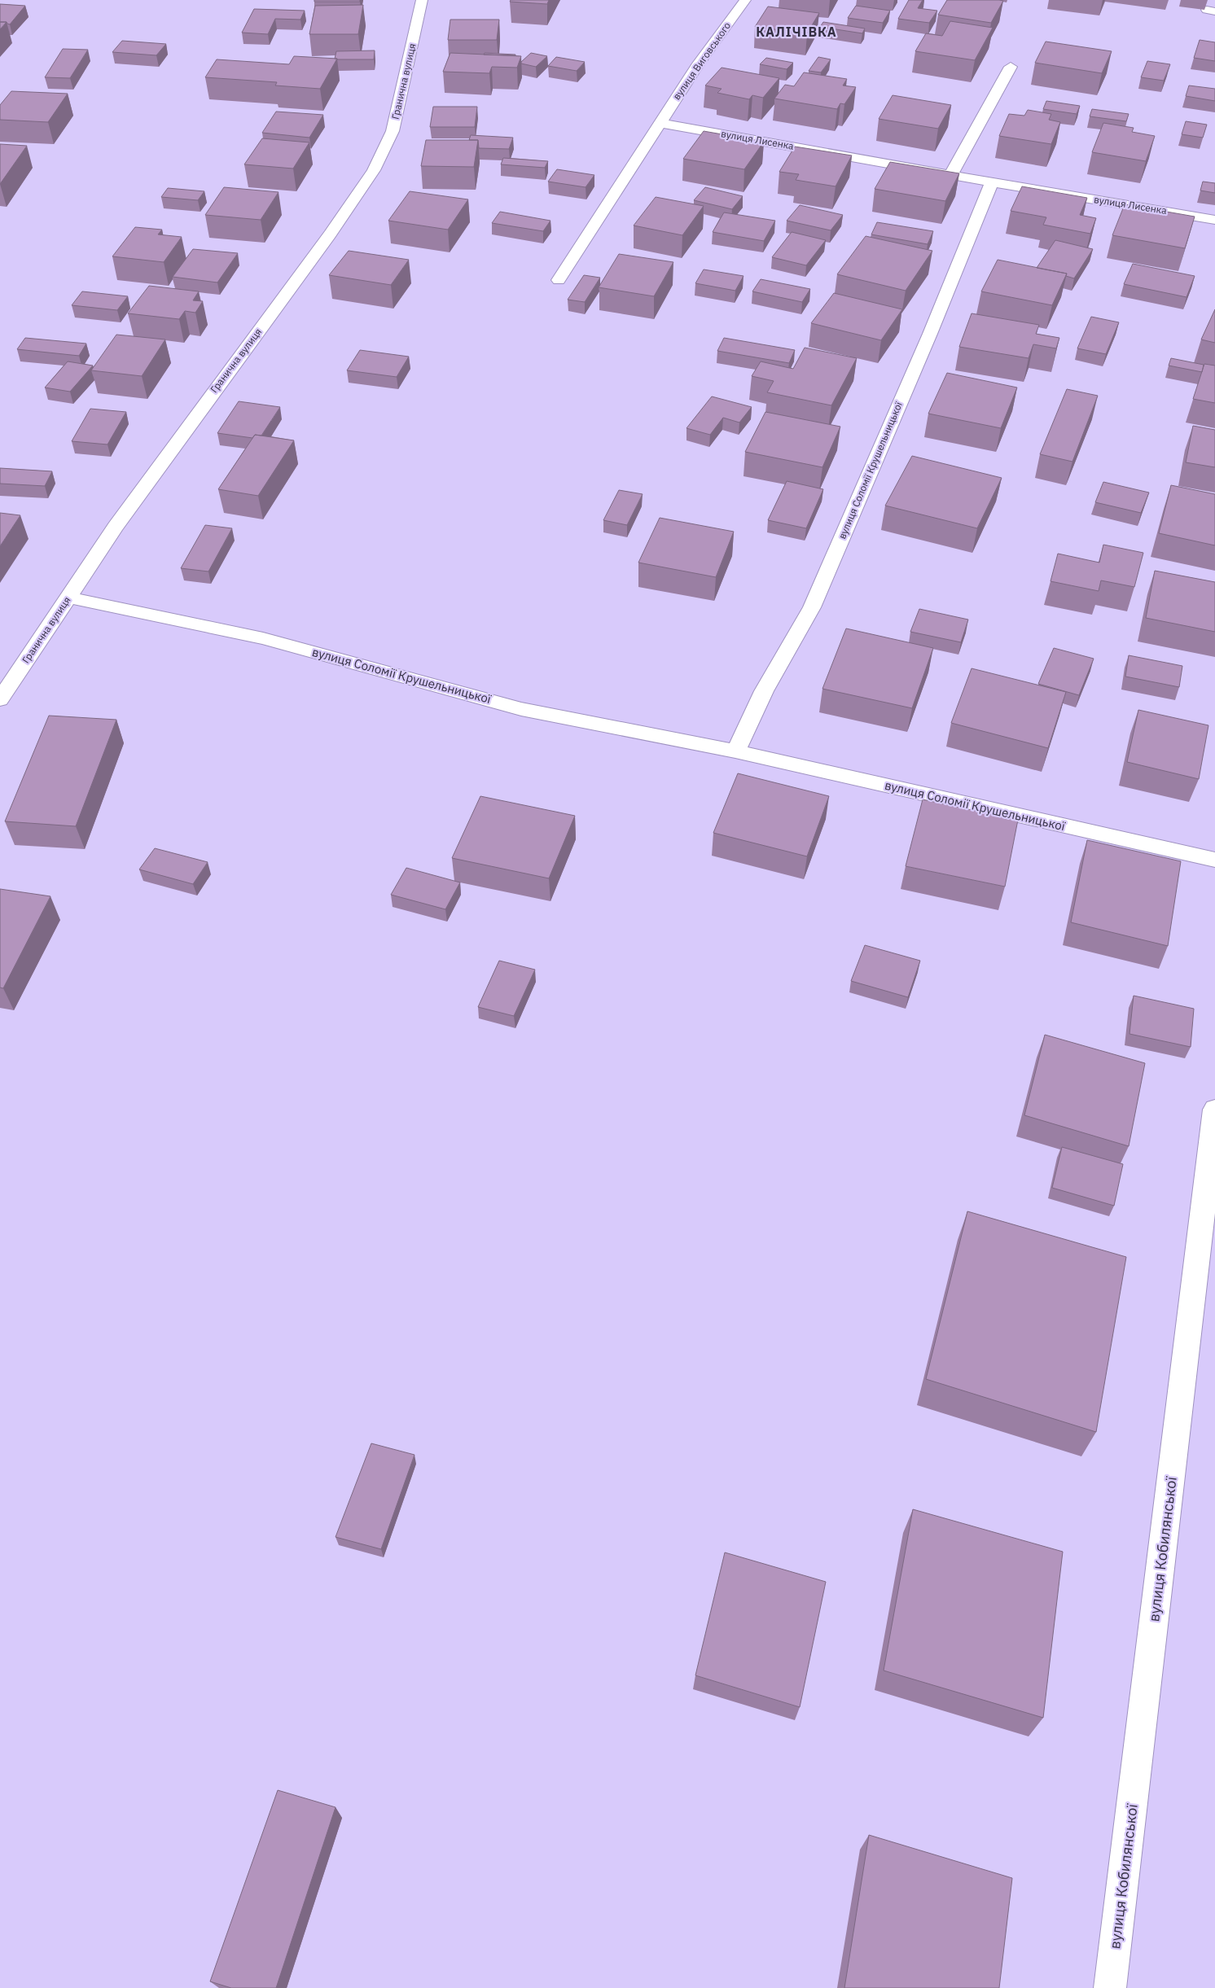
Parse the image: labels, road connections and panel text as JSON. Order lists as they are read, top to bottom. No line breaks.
{"streets":{"street":["вулиця Виговського","Гранична вулиця","вулиця Лисенка","вулиця Соломії Крушельницької","вулиця Кобилянської"]},"crossings":[["вулиця Виговського","вулиця Лисенка"],["Гранична вулиця","вулиця Соломії Крушельницької"],["вулиця Лисенка","вулиця Соломії Крушельницької"]],"districts":["КАЛІЧІВКА"]}
